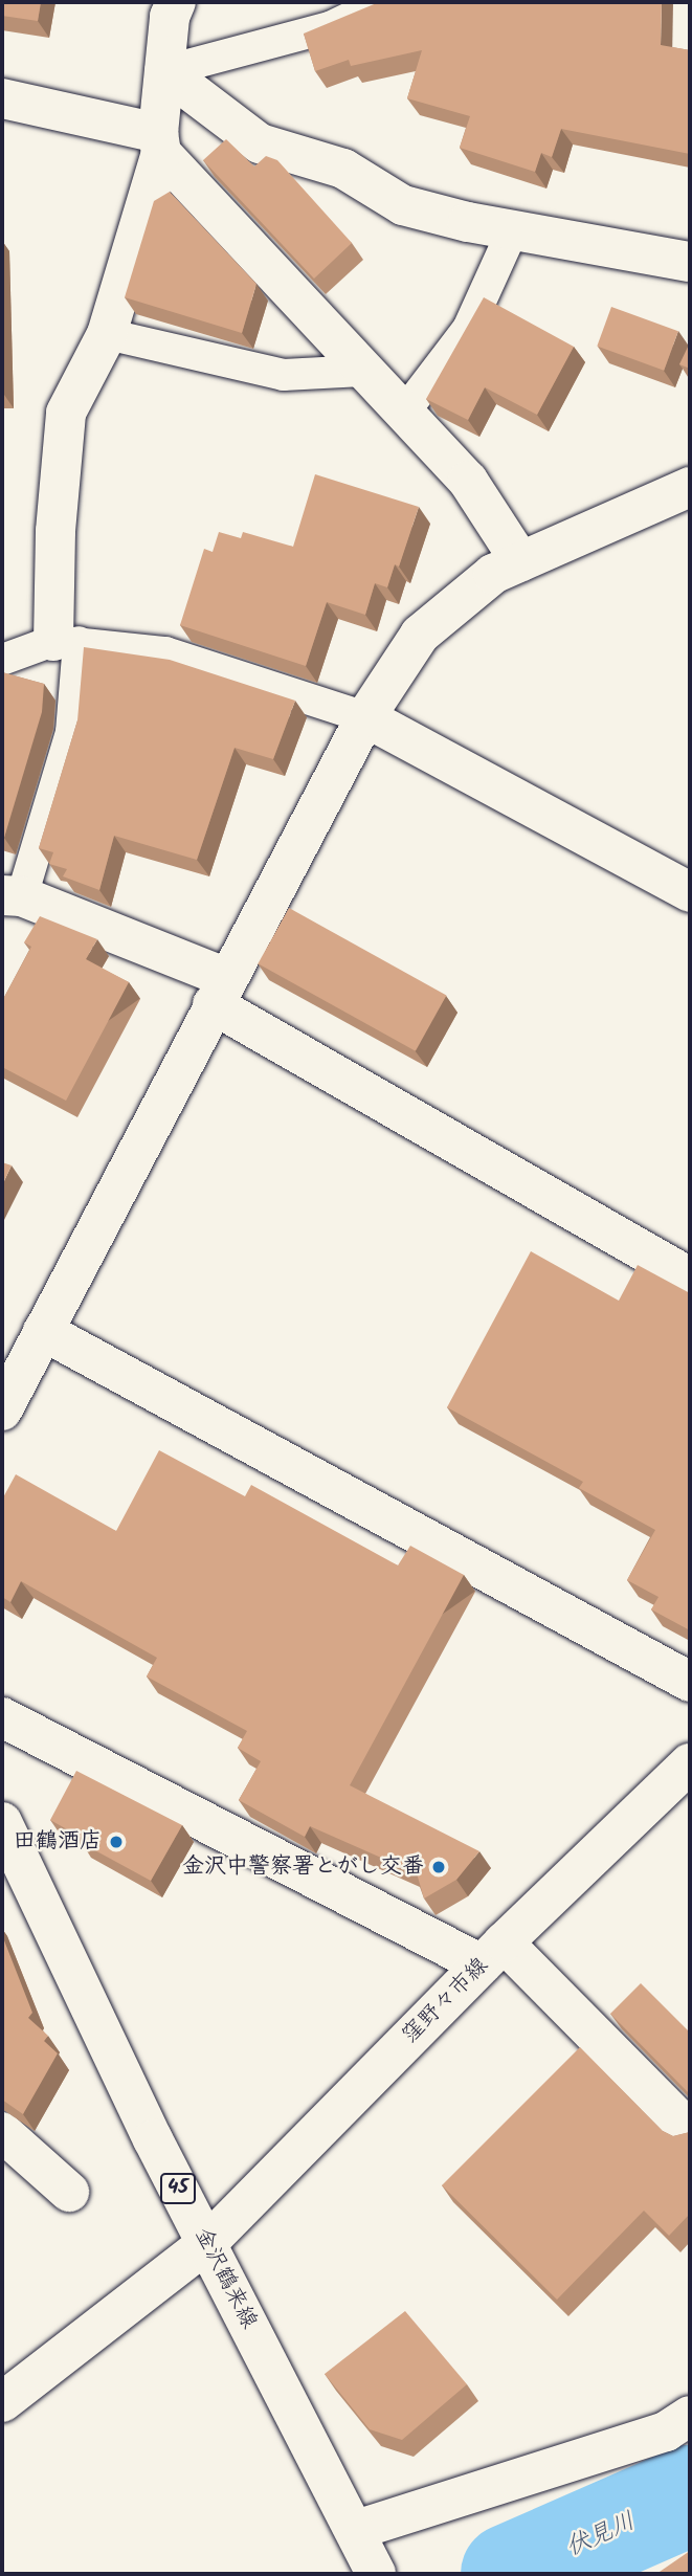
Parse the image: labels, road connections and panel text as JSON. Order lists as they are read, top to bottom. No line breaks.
{"streets":{"street":["窪野々市線","45","金沢鶴来線"]},"crossings":[["窪野々市線","金沢鶴来線"]],"water":["伏見川"],"places":["田鶴酒店","金沢中警察署とがし交番"]}
